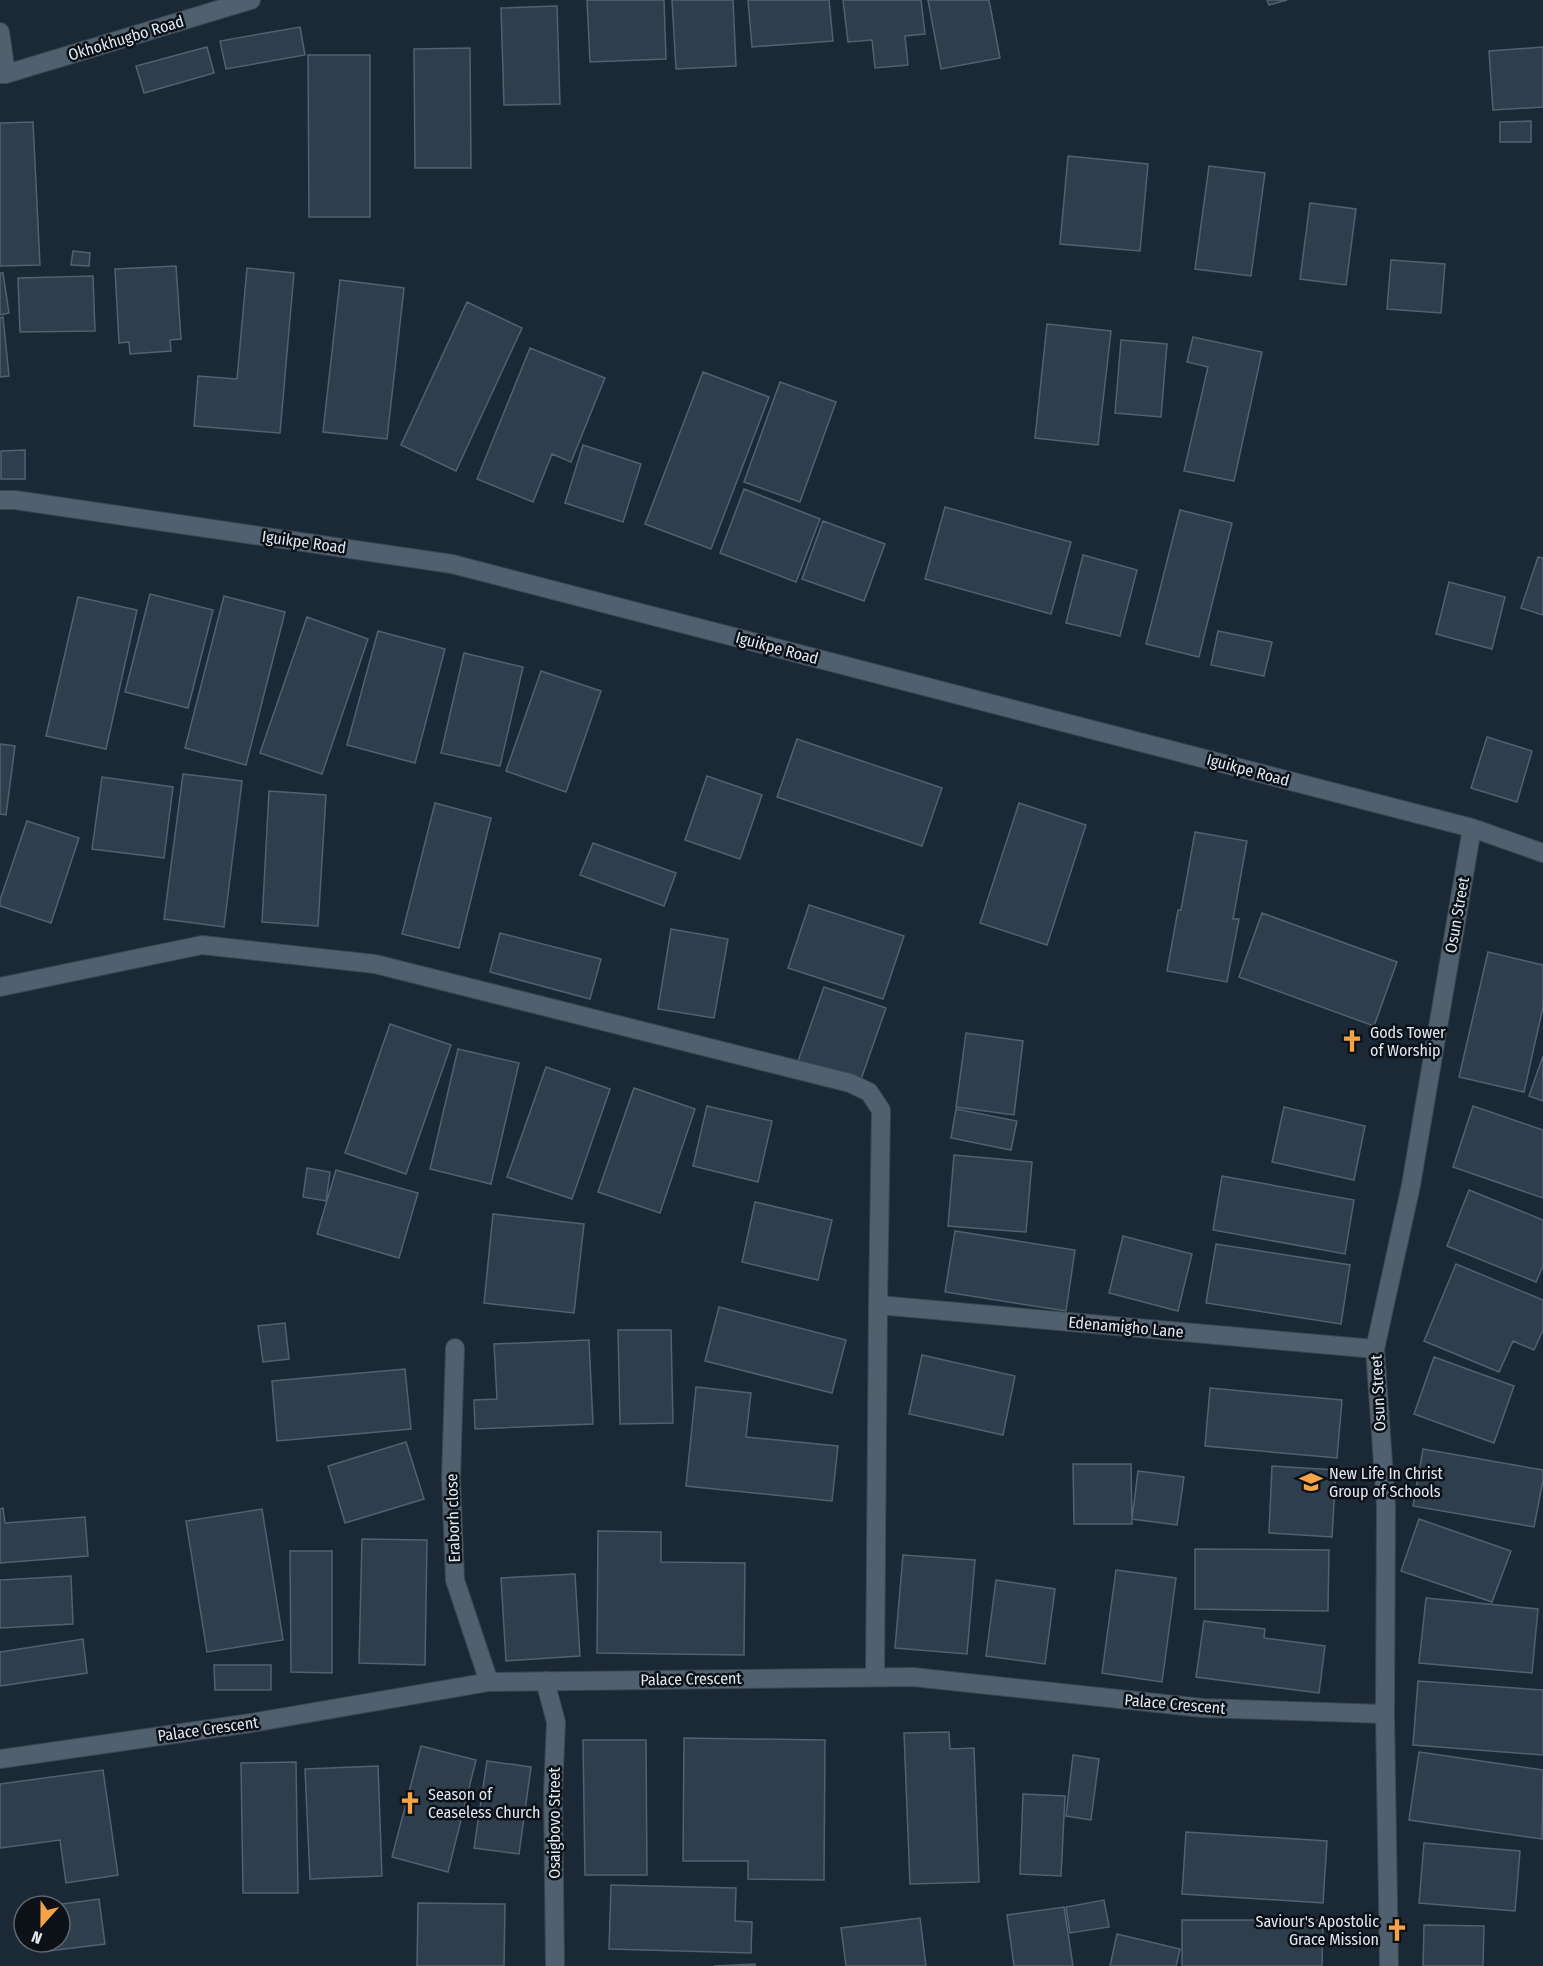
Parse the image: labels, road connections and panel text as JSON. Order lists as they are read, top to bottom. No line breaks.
{"streets":{"street":["Okhokhugbo Road","Iguikpe Road","Osun Street","Edenamigho Lane","Eraborh close","Palace Crescent","Osaigbovo Street"]},"crossings":[["Iguikpe Road","Osun Street"],["Osun Street","Edenamigho Lane"],["Osun Street","Palace Crescent"],["Eraborh close","Palace Crescent"],["Palace Crescent","Osaigbovo Street"]],"places":{"church":["Gods Tower of Worship","Season of Ceaseless Church","Saviour's Apostolic Grace Mission"],"school or university":["New Life In Christ Group of Schools"]},"north":"bottom"}
